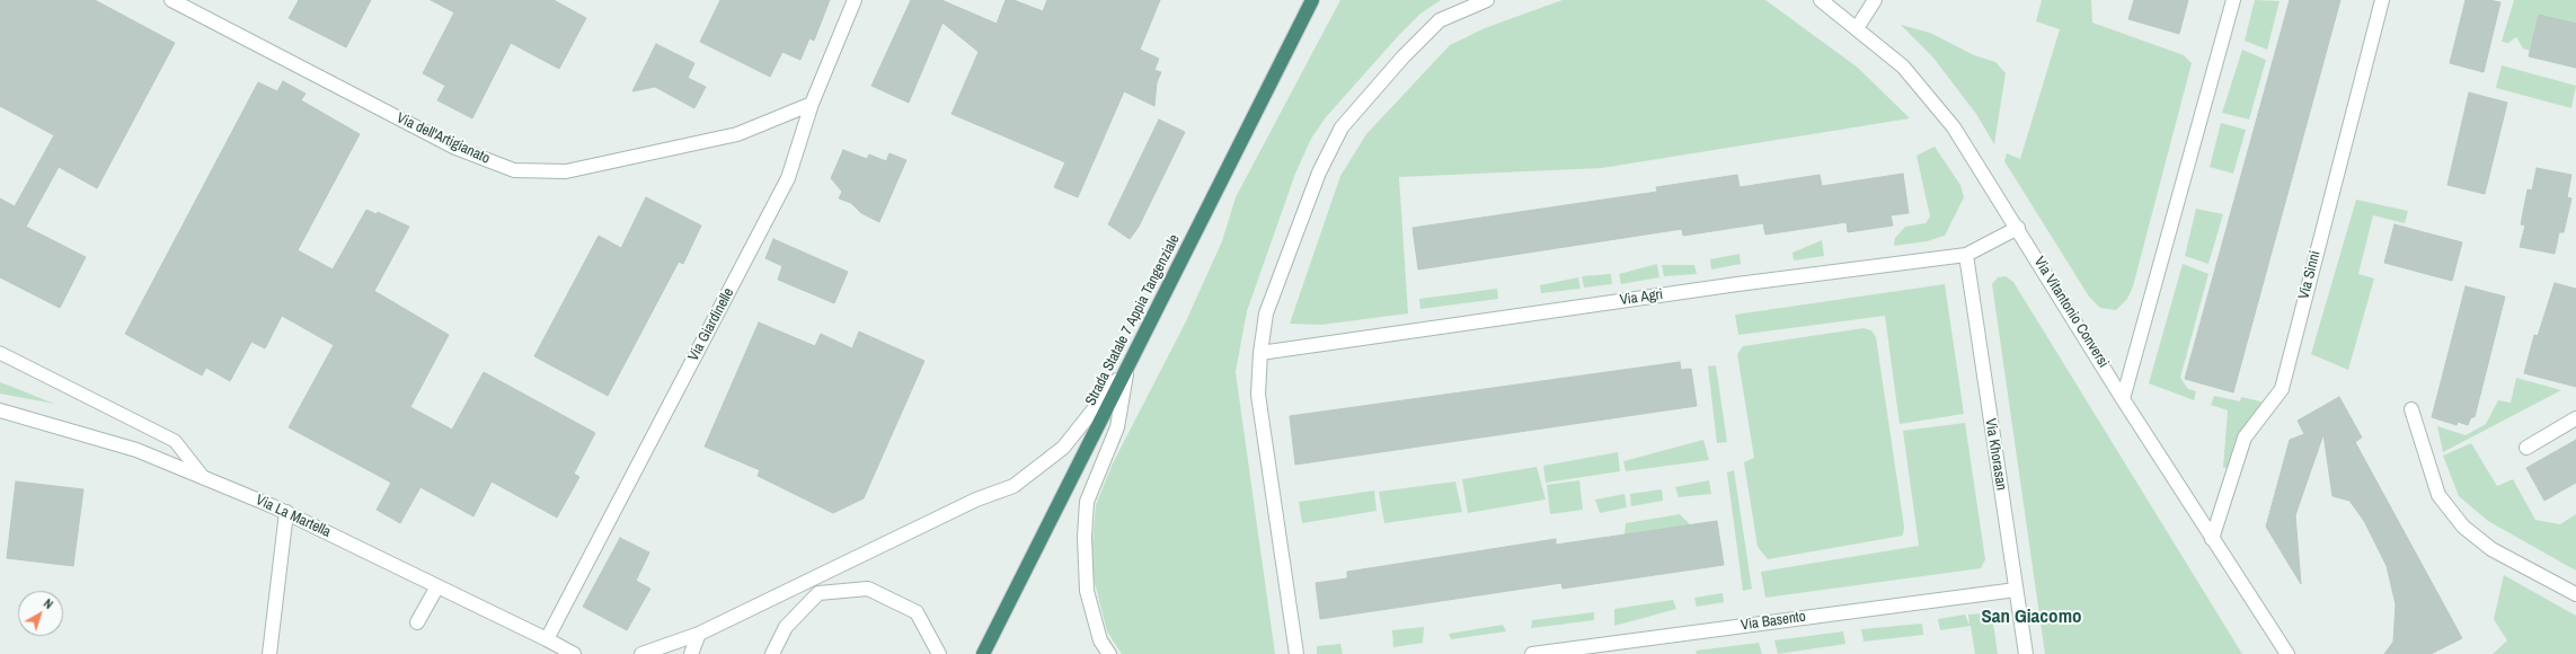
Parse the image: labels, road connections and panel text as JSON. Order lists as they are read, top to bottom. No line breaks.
{"streets":{"highway":["Strada Statale 7 Appia Tangenziale"],"street":["Via dell'Artigianato","Via Sinni","Via Agri","Via Vitantonio Conversi","Via Giardinelle","Via Khorasan","Via La Martella","Via Basento"]},"crossings":[["Via dell'Artigianato","Via Giardinelle"],["Via Sinni","Via Vitantonio Conversi"],["Via Agri","Via Vitantonio Conversi"],["Via Agri","Via Khorasan"],["Via Giardinelle","Via La Martella"],["Via Khorasan","Via Basento"]],"districts":["San Giacomo"],"north":"top right"}
